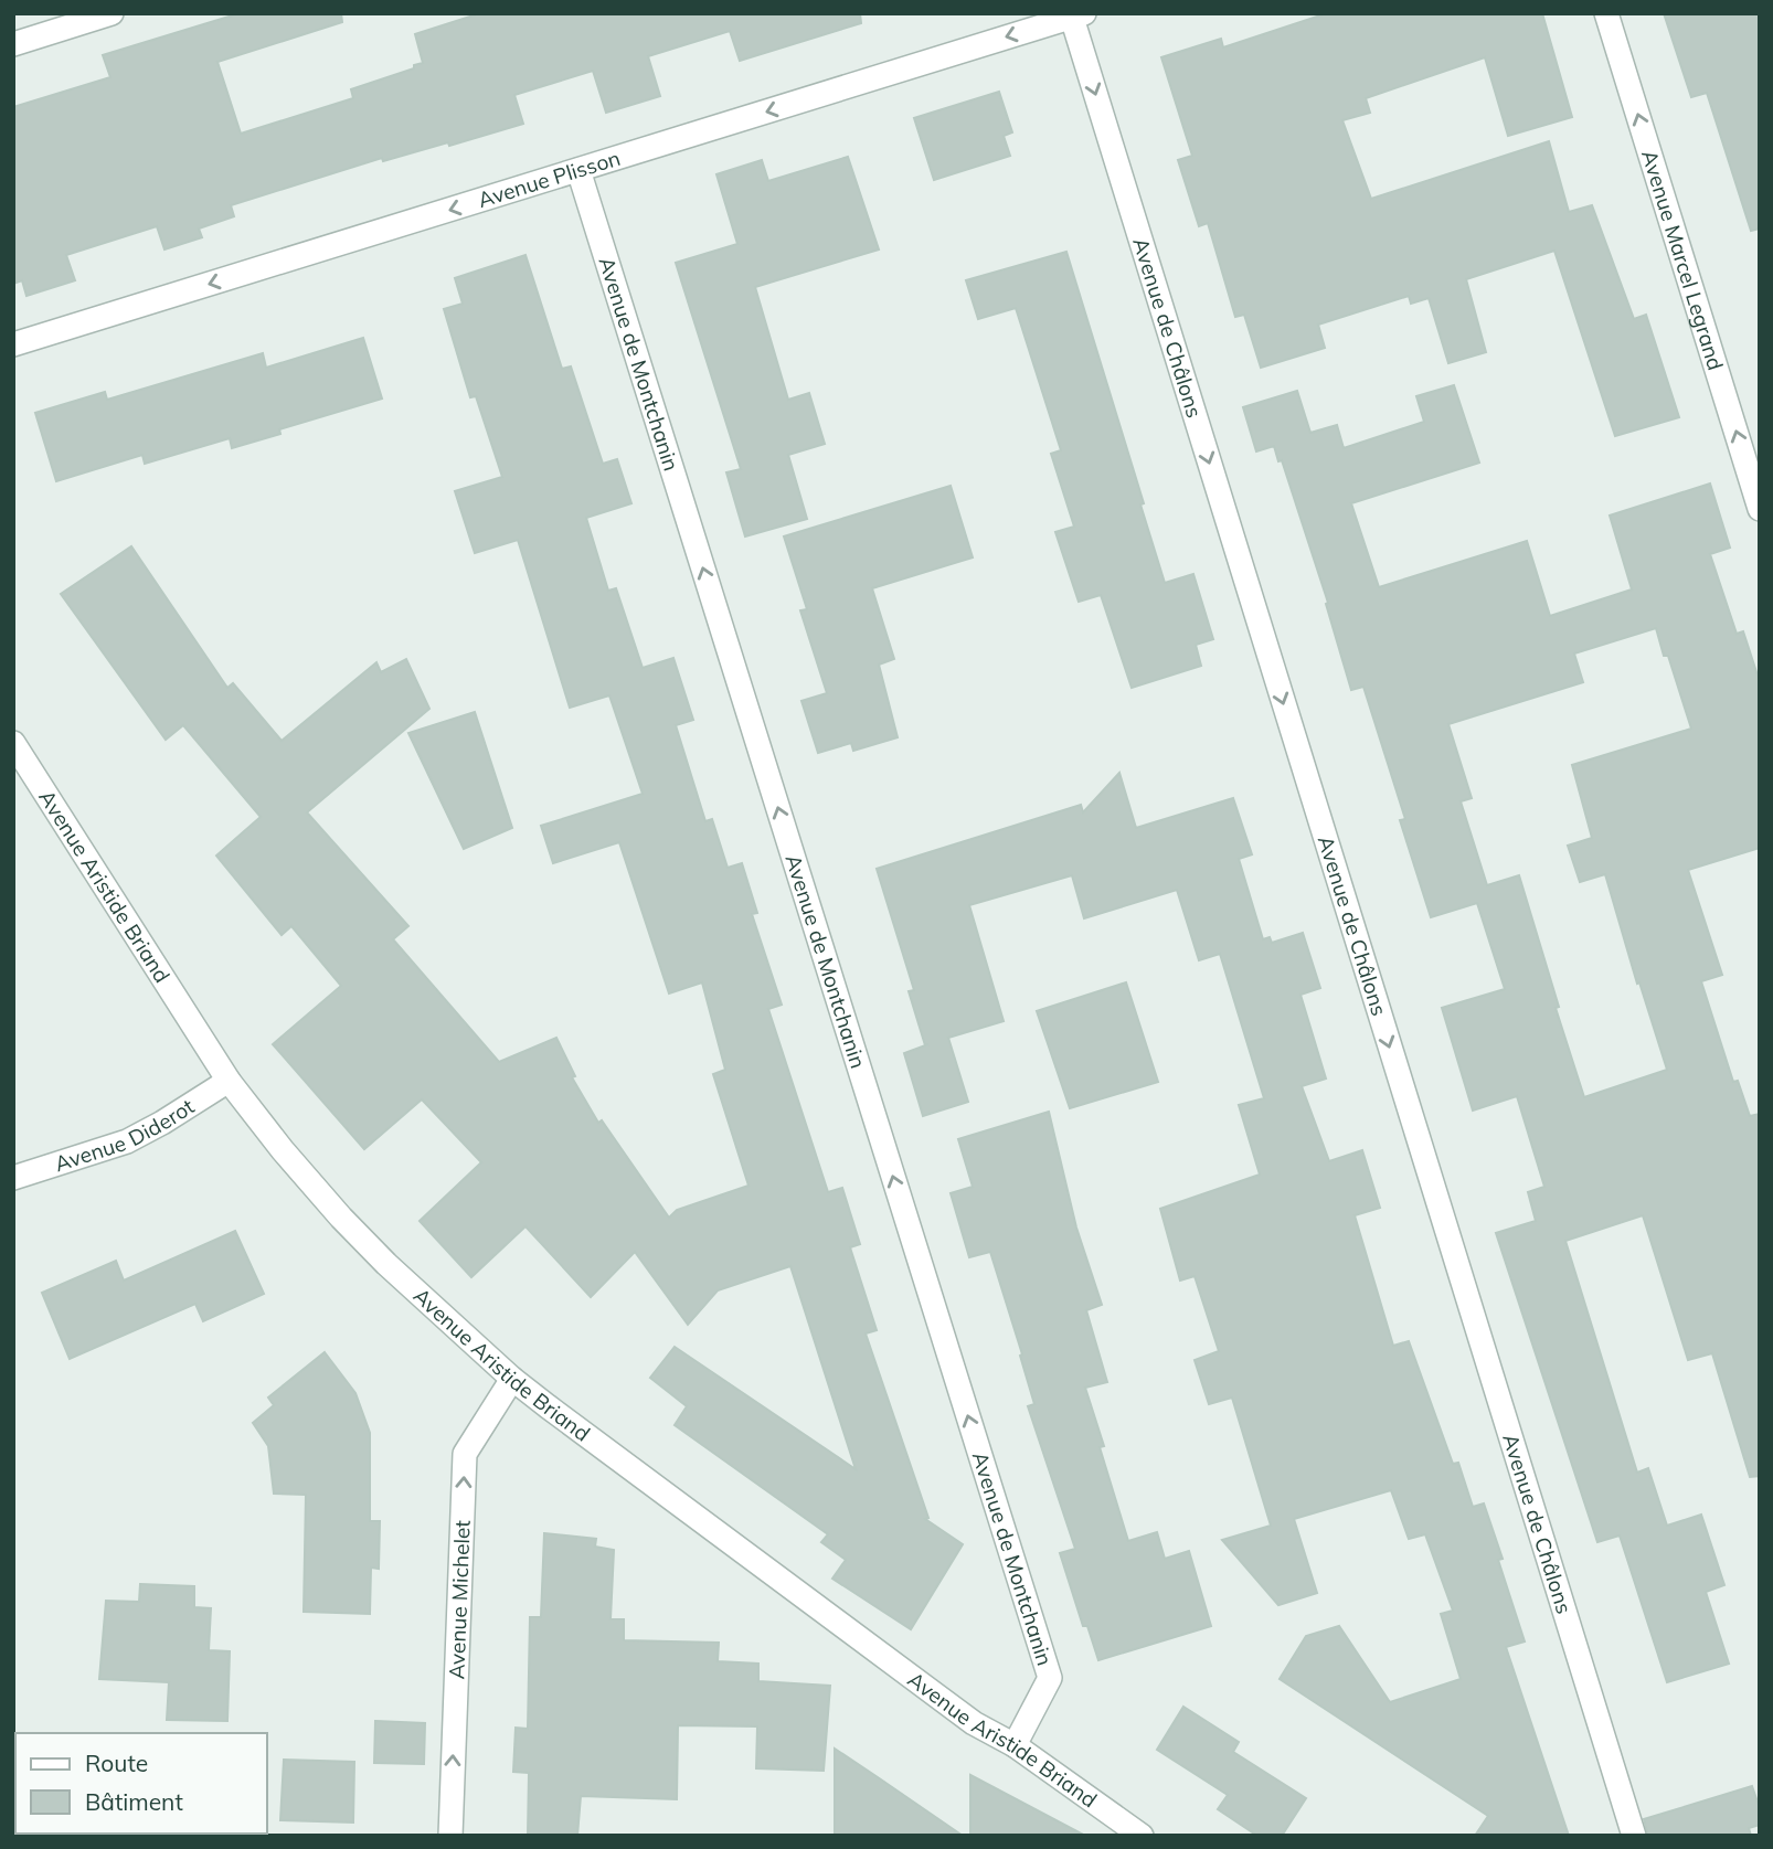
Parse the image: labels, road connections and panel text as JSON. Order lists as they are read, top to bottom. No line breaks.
{"streets":{"street":["Avenue Plisson","Avenue Marcel Legrand","Avenue de Châlons","Avenue de Montchanin","Avenue Aristide Briand","Avenue Diderot","Avenue Michelet"]},"crossings":[["Avenue Plisson","Avenue de Châlons"],["Avenue Plisson","Avenue de Montchanin"],["Avenue de Montchanin","Avenue Aristide Briand"],["Avenue Aristide Briand","Avenue Diderot"],["Avenue Aristide Briand","Avenue Michelet"]],"one_way":["Avenue Plisson","Avenue Marcel Legrand","Avenue de Châlons","Avenue de Montchanin","Avenue Michelet"],"legend":["Route","Bâtiment"]}
